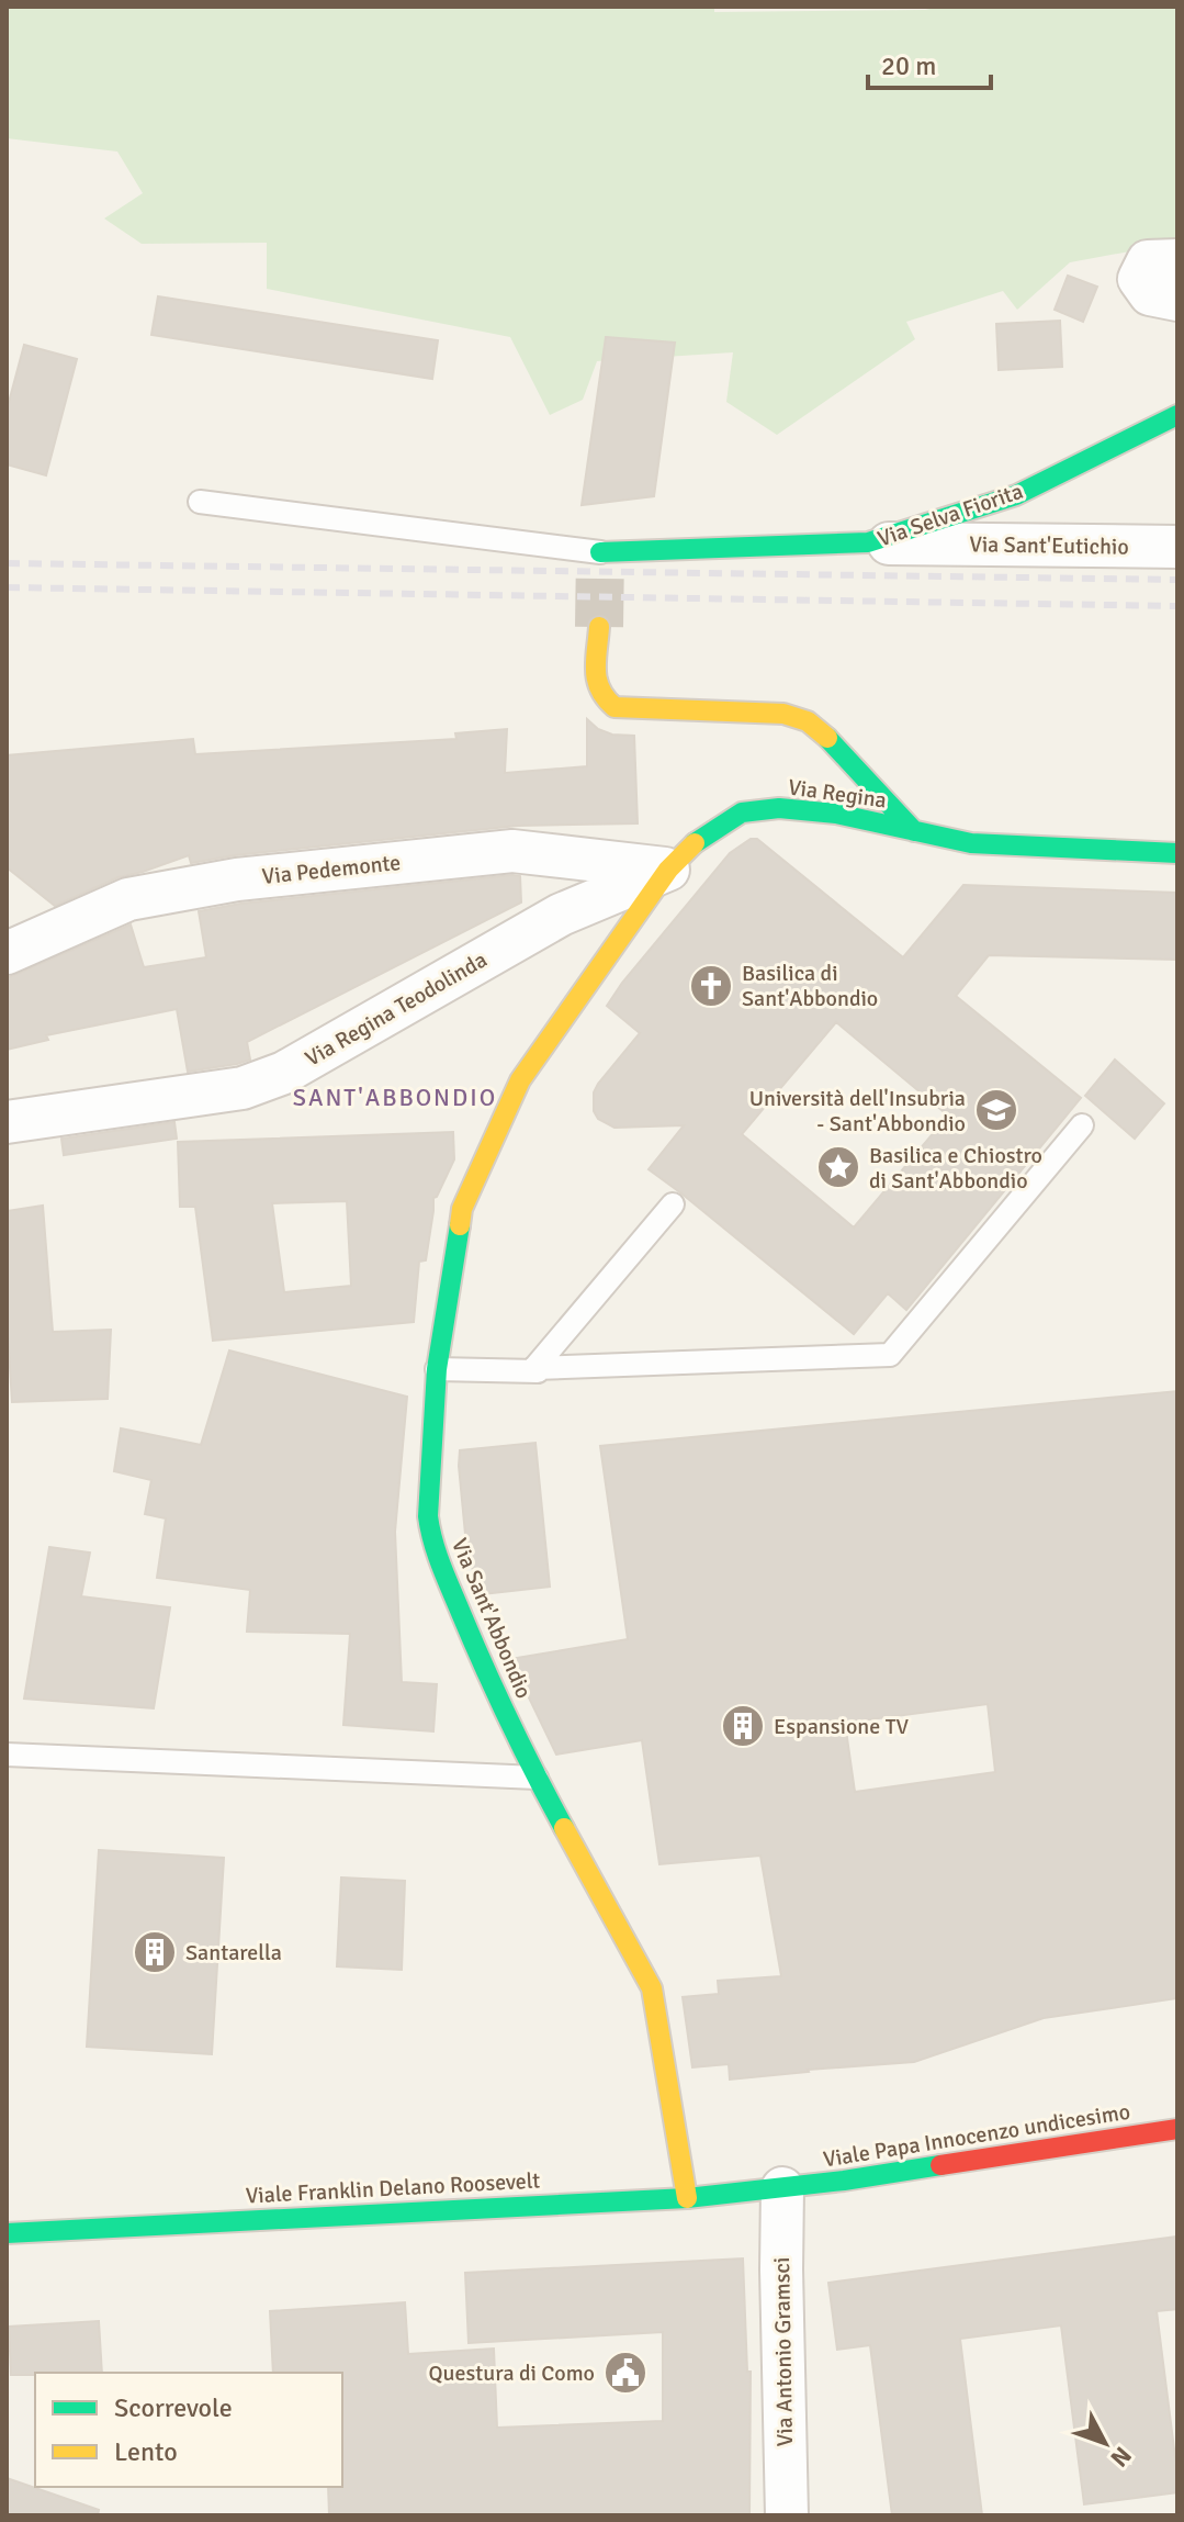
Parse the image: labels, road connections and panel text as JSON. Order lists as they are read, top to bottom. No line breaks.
{"streets":{"street":["Via Selva Fiorita","Via Sant'Eutichio","Via Regina","Via Pedemonte","Via Regina Teodolinda","Via Sant'Abbondio","Viale Papa Innocenzo undicesimo","Viale Franklin Delano Roosevelt","Via Antonio Gramsci"]},"crossings":[["Via Selva Fiorita","Via Sant'Eutichio"],["Via Regina","Via Pedemonte"],["Via Regina","Via Regina Teodolinda"],["Via Regina","Via Sant'Abbondio"],["Via Pedemonte","Via Regina Teodolinda"],["Via Pedemonte","Via Sant'Abbondio"],["Via Regina Teodolinda","Via Sant'Abbondio"],["Via Sant'Abbondio","Viale Franklin Delano Roosevelt"],["Viale Papa Innocenzo undicesimo","Viale Franklin Delano Roosevelt"],["Viale Papa Innocenzo undicesimo","Via Antonio Gramsci"],["Viale Franklin Delano Roosevelt","Via Antonio Gramsci"]],"districts":["SANT'ABBONDIO"],"places":{"church":["Basilica di Sant'Abbondio"],"school or university":["Università dell'Insubria - Sant'Abbondio"],"place":["Basilica e Chiostro di Sant'Abbondio"],"building":["Espansione TV","Santarella"],"public building":["Questura di Como"]},"legend":["Scorrevole","Lento"],"scale_bar":"20 m","north":"bottom right"}
